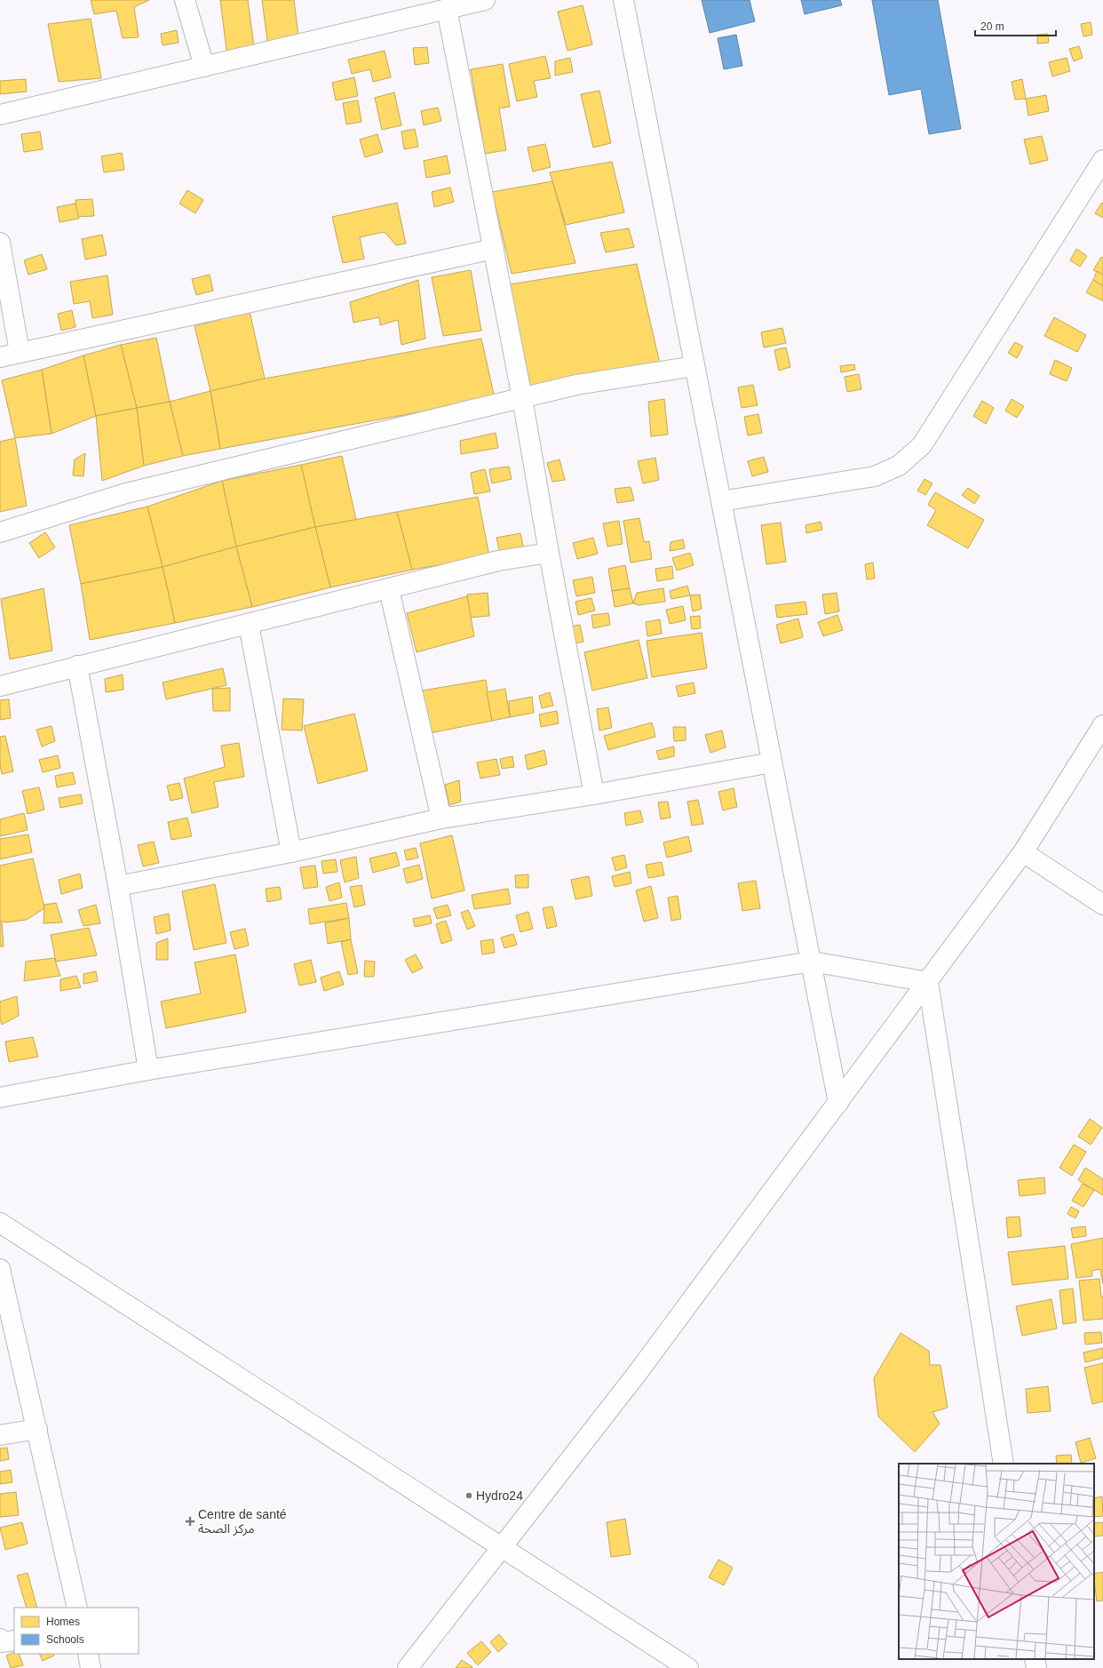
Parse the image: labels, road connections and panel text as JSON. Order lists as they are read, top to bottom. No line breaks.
{"places":{"other":["Hydro24"],"health":["Centre de santé مركز الصحة"]},"legend":["Homes","Schools"],"scale_bar":"20 m"}
